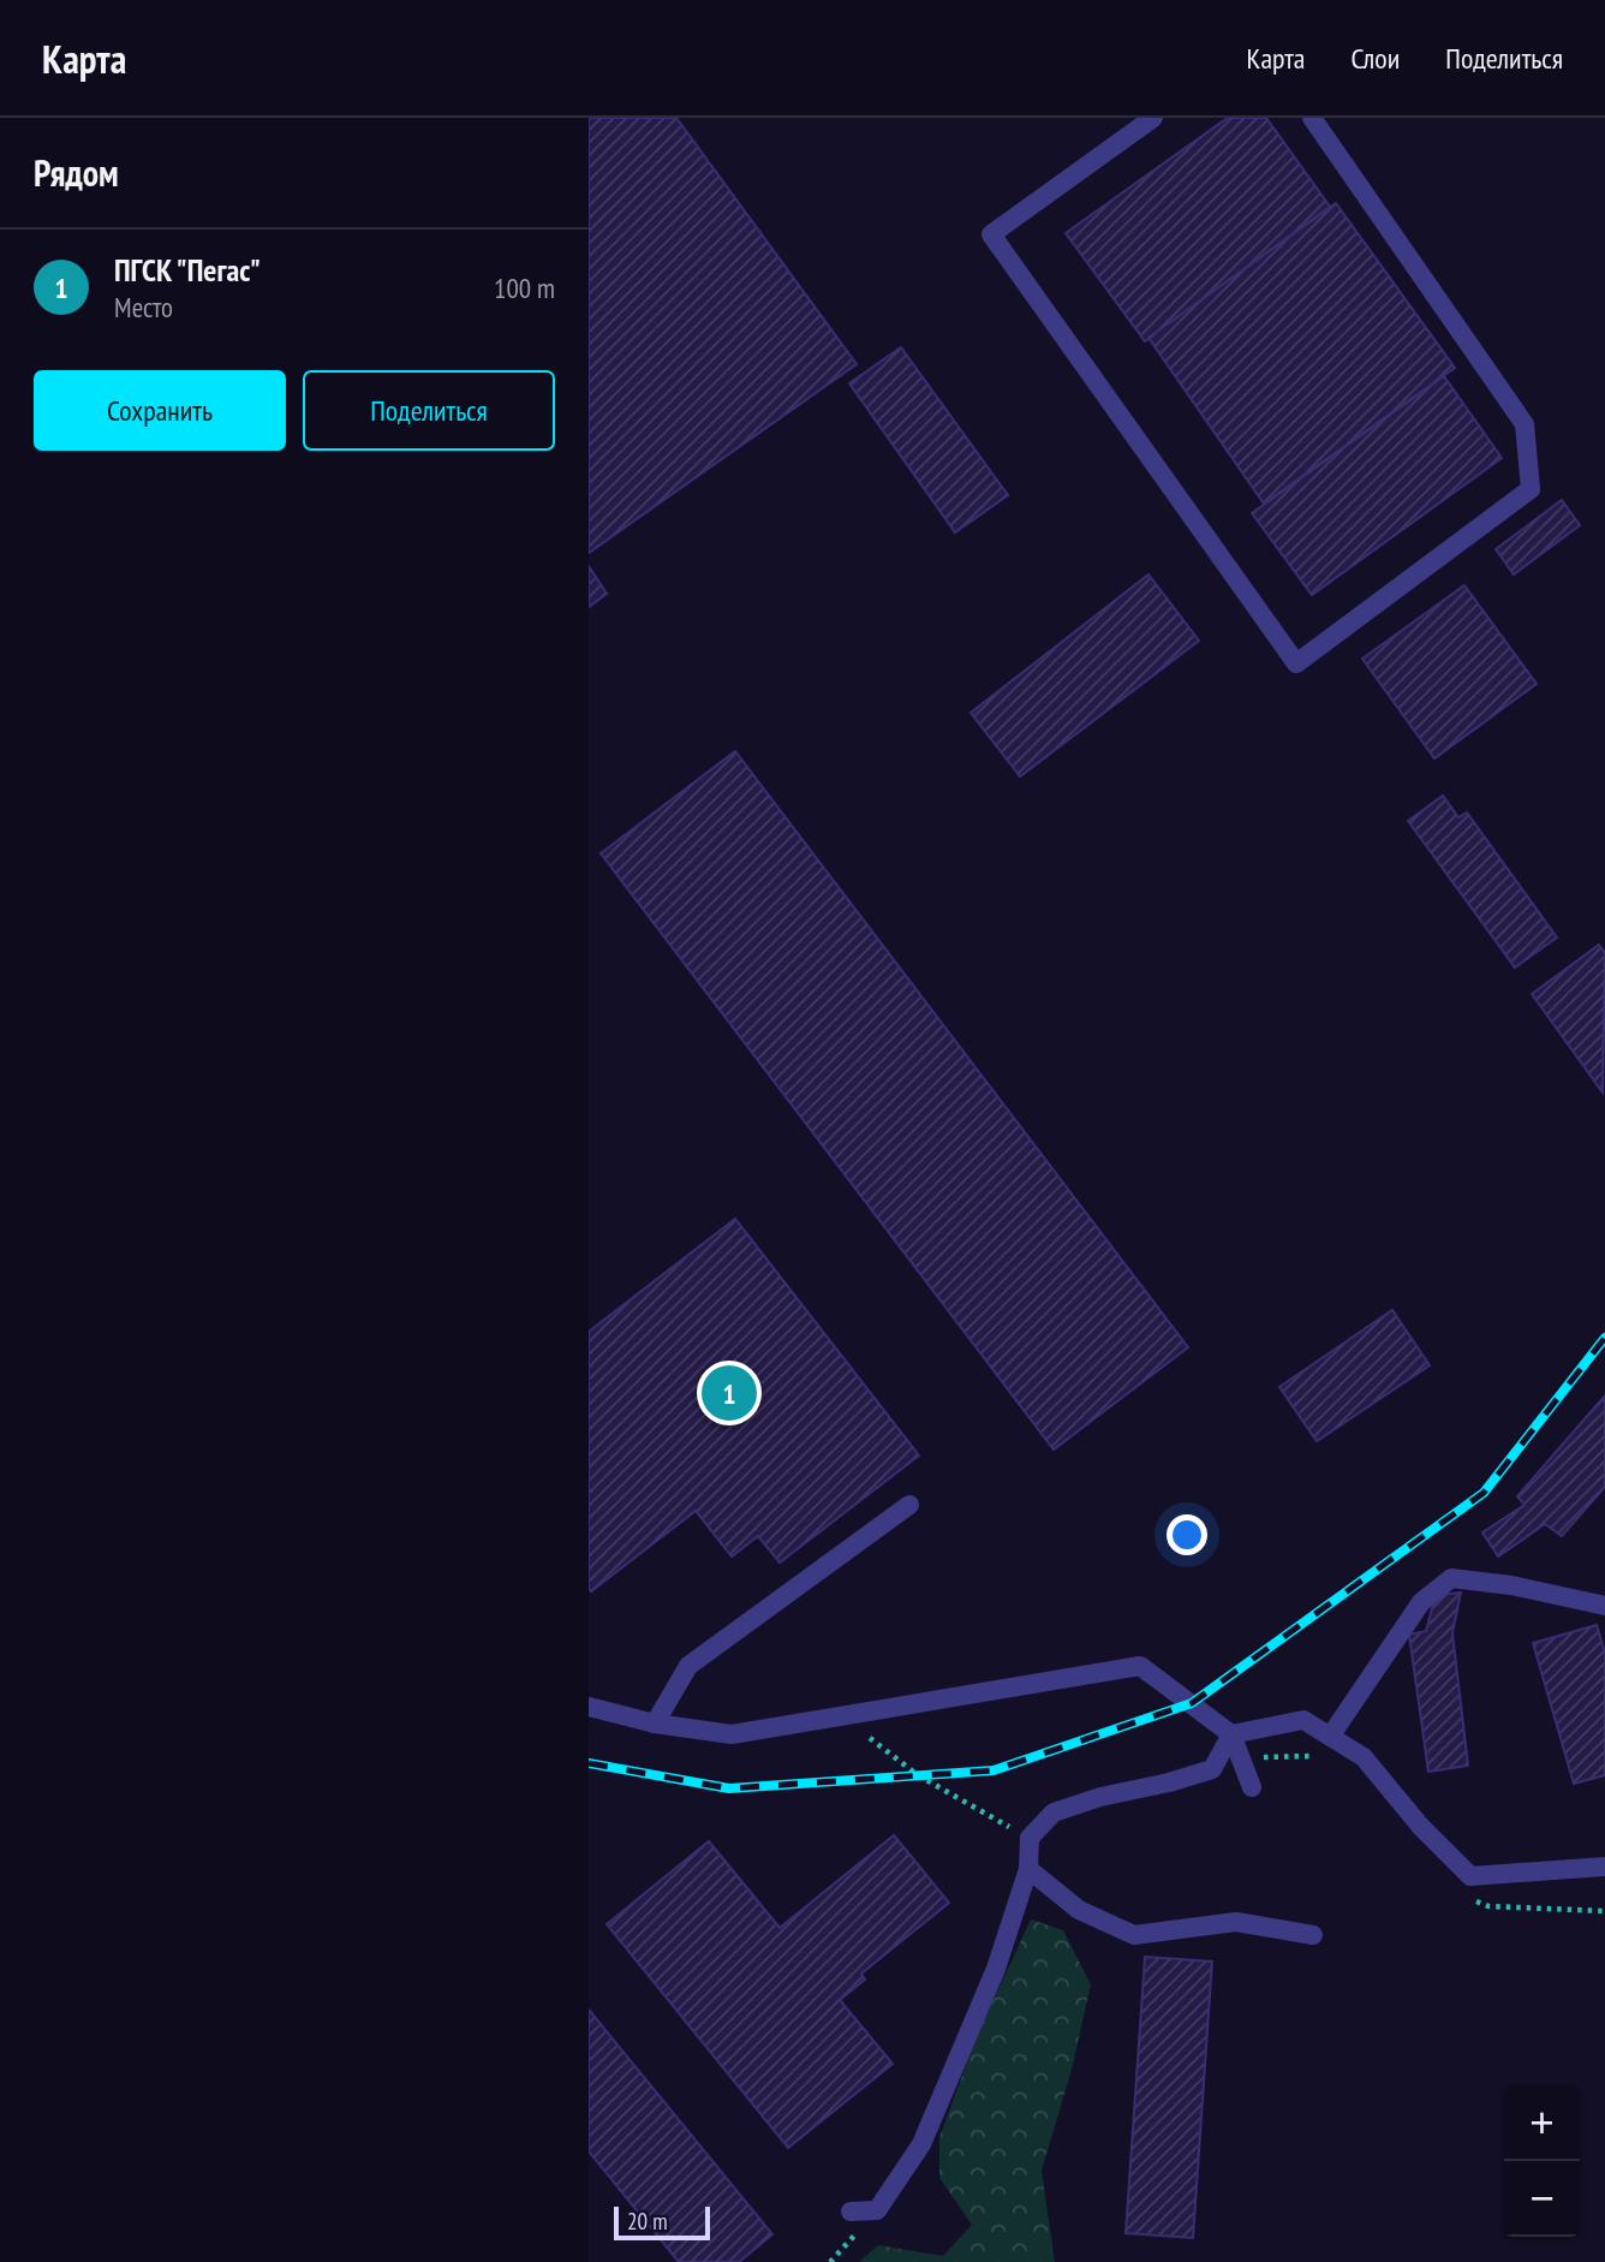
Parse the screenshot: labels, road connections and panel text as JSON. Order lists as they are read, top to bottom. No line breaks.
{"scale_bar":"20 m","page":{"header":"Карта","nav":["Карта","Слои","Поделиться"],"heading":"Рядом","list":[{"mark":"1","name":"ПГСК \"Пегас\"","note":"Место","value":"100 m"}],"buttons":["Сохранить","Поделиться"],"pins":"1","map_buttons":["+","−"],"scale":"20 m"}}
